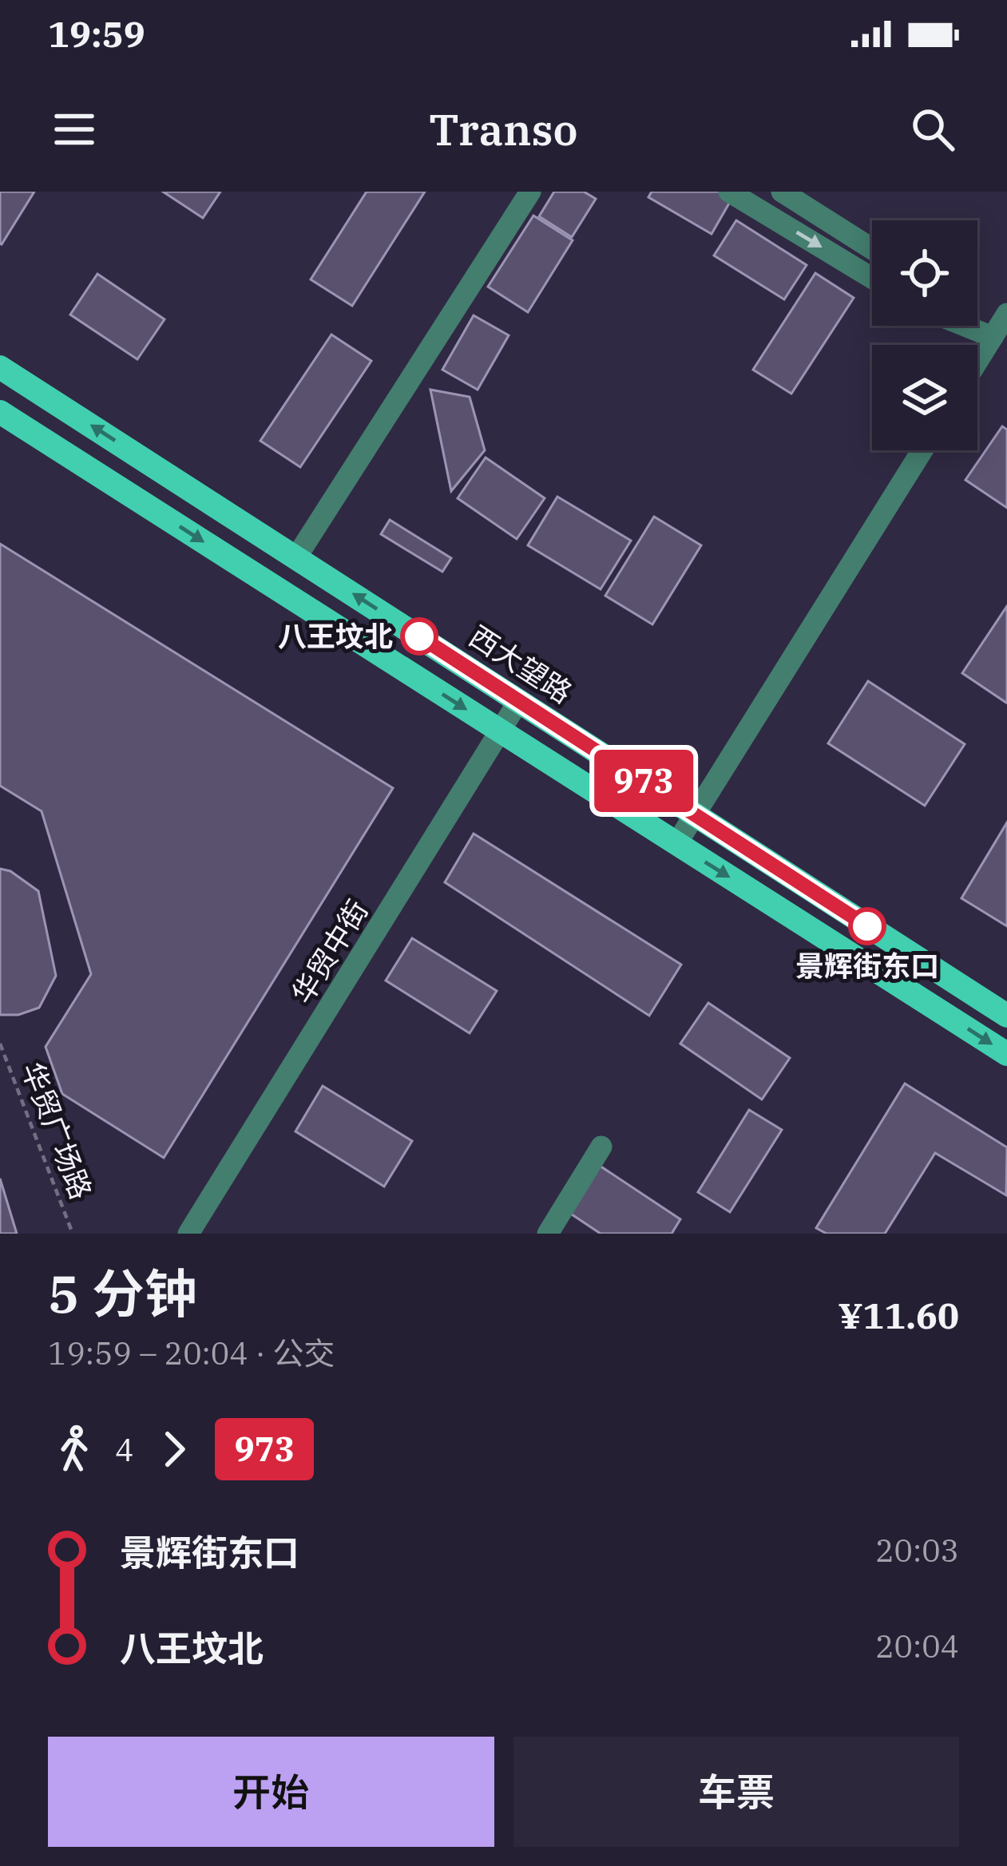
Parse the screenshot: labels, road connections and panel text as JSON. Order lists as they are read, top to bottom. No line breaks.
{"streets":{"main road":["西大望路"],"street":["华贸中街"],"path":["华贸广场路"]},"crossings":[["西大望路","华贸中街"]],"places":["八王坟北","景辉街东口"],"lines":["bus line 973"],"page":{"status":"19:59","header":"Transo","on_map":"973","heading":["5 分钟","19:59 – 20:04 · 公交","¥11.60"],"legs":["4","973"],"list":[{"name":"景辉街东口","value":"20:03"},{"name":"八王坟北","value":"20:04"}],"buttons":["开始","车票"]}}
